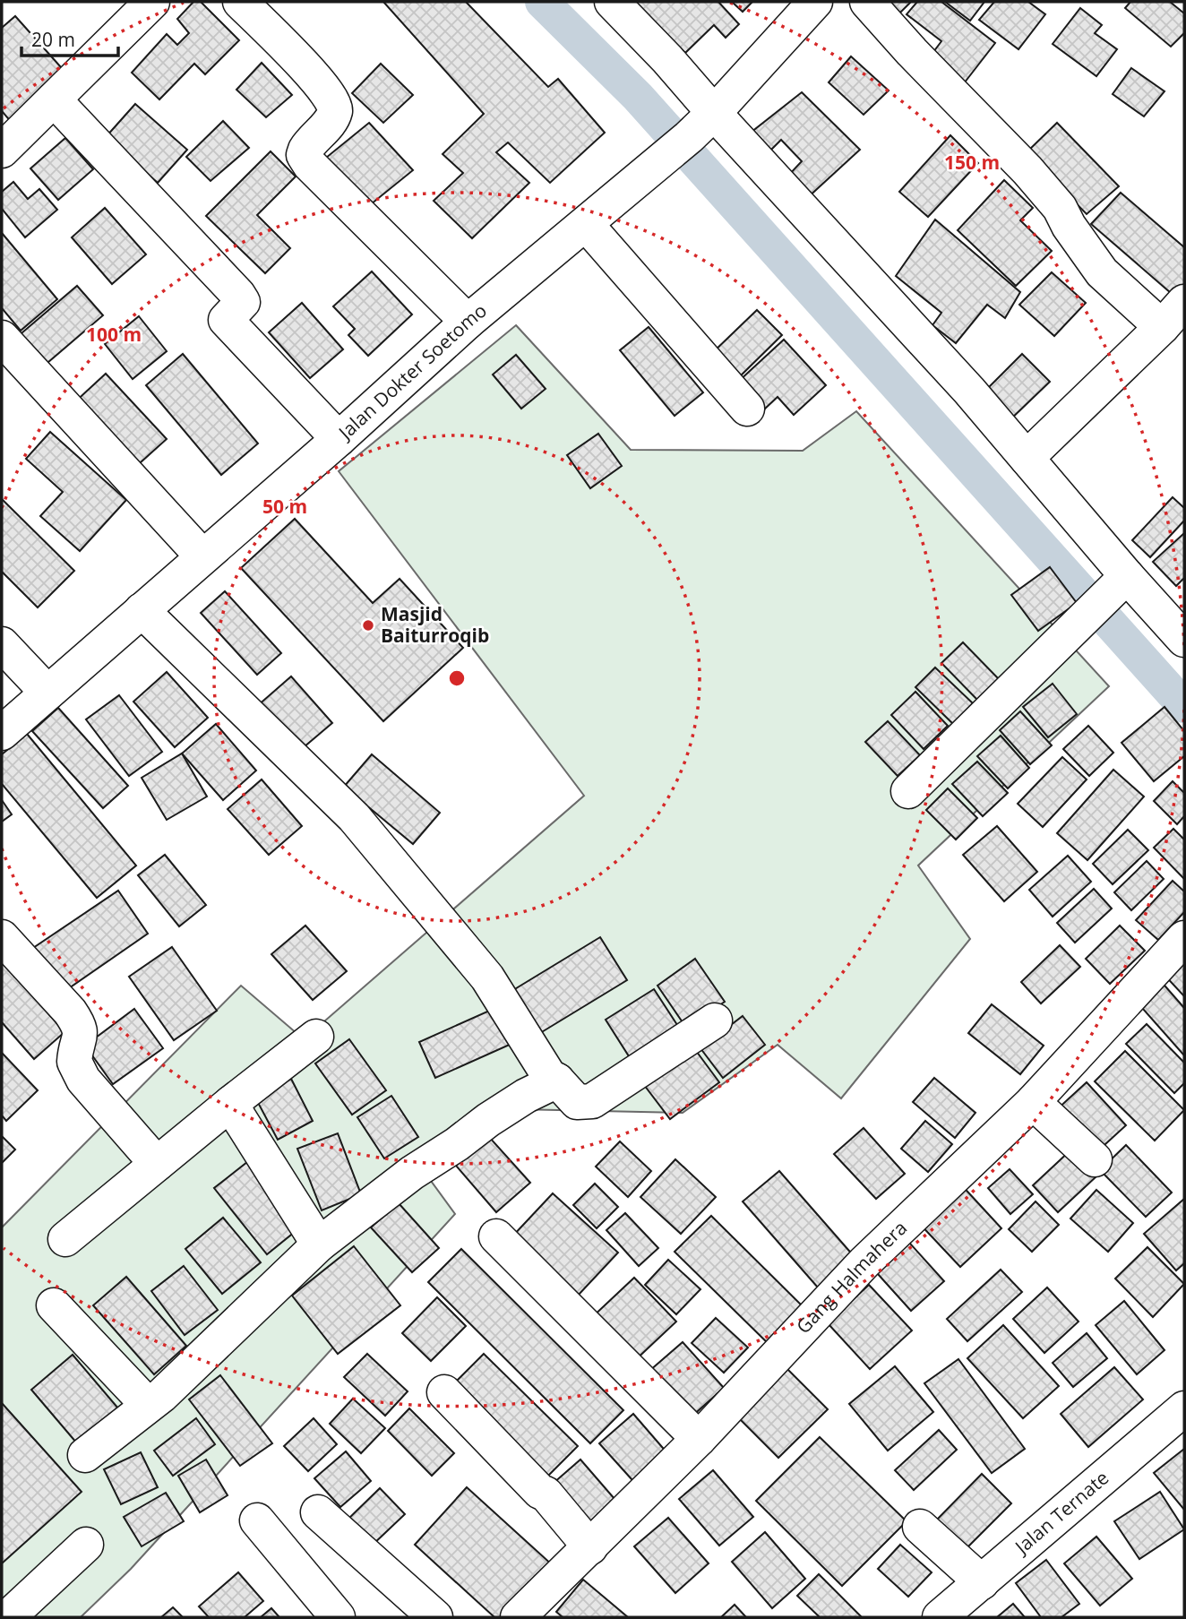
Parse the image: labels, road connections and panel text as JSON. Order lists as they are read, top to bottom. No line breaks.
{"streets":{"street":["Jalan Dokter Soetomo","Gang Halmahera","Jalan Ternate"]},"places":["Masjid Baiturroqib"],"scale_bar":"20 m","rings":["150 m","100 m","50 m"]}
